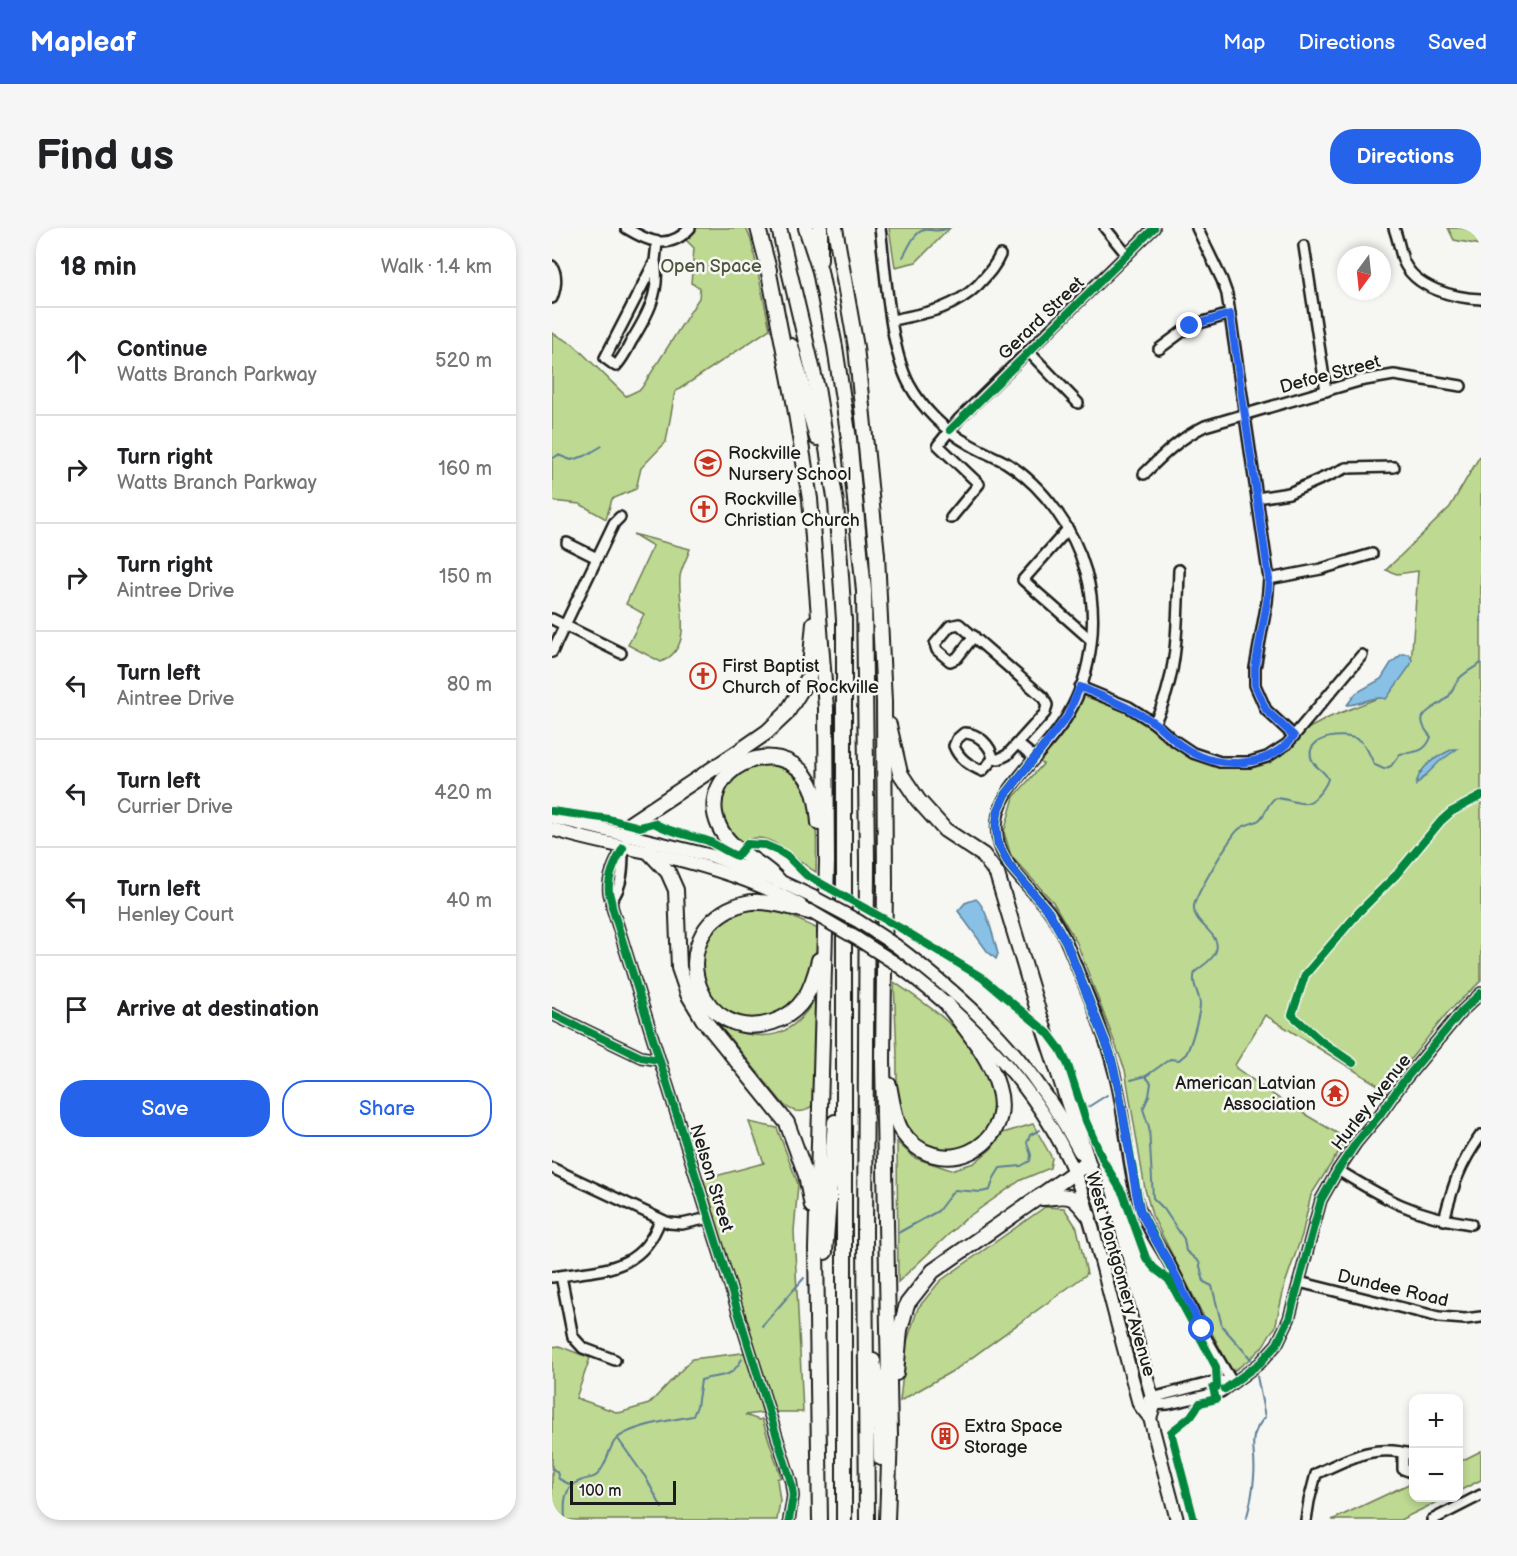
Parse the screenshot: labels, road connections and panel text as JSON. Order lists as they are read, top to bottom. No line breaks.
{"streets":{"main road":["West Montgomery Avenue"],"street":["Gerard Street","Defoe Street","Hurley Avenue","Nelson Street","Dundee Road"]},"crossings":[["Hurley Avenue","West Montgomery Avenue"],["Hurley Avenue","Dundee Road"],["Nelson Street","West Montgomery Avenue"]],"parks":["Open Space"],"places":{"school or university":["Rockville Nursery School"],"church":["Rockville Christian Church","First Baptist Church of Rockville"],"temple":["American Latvian Association"],"building":["Extra Space Storage"]},"scale_bar":"100 m","north":"bottom","page":{"header":"Mapleaf","nav":["Map","Directions","Saved"],"buttons":["Directions",["Save","Share"]],"title":"Find us","heading":["18 min","Walk · 1.4 km"],"list":[["Continue","Watts Branch Parkway","520 m"],["Turn right","Watts Branch Parkway","160 m"],["Turn right","Aintree Drive","150 m"],["Turn left","Aintree Drive","80 m"],["Turn left","Currier Drive","420 m"],["Turn left","Henley Court","40 m"],"Arrive at destination"],"map_buttons":["+","−"],"scale":"100 m"}}
